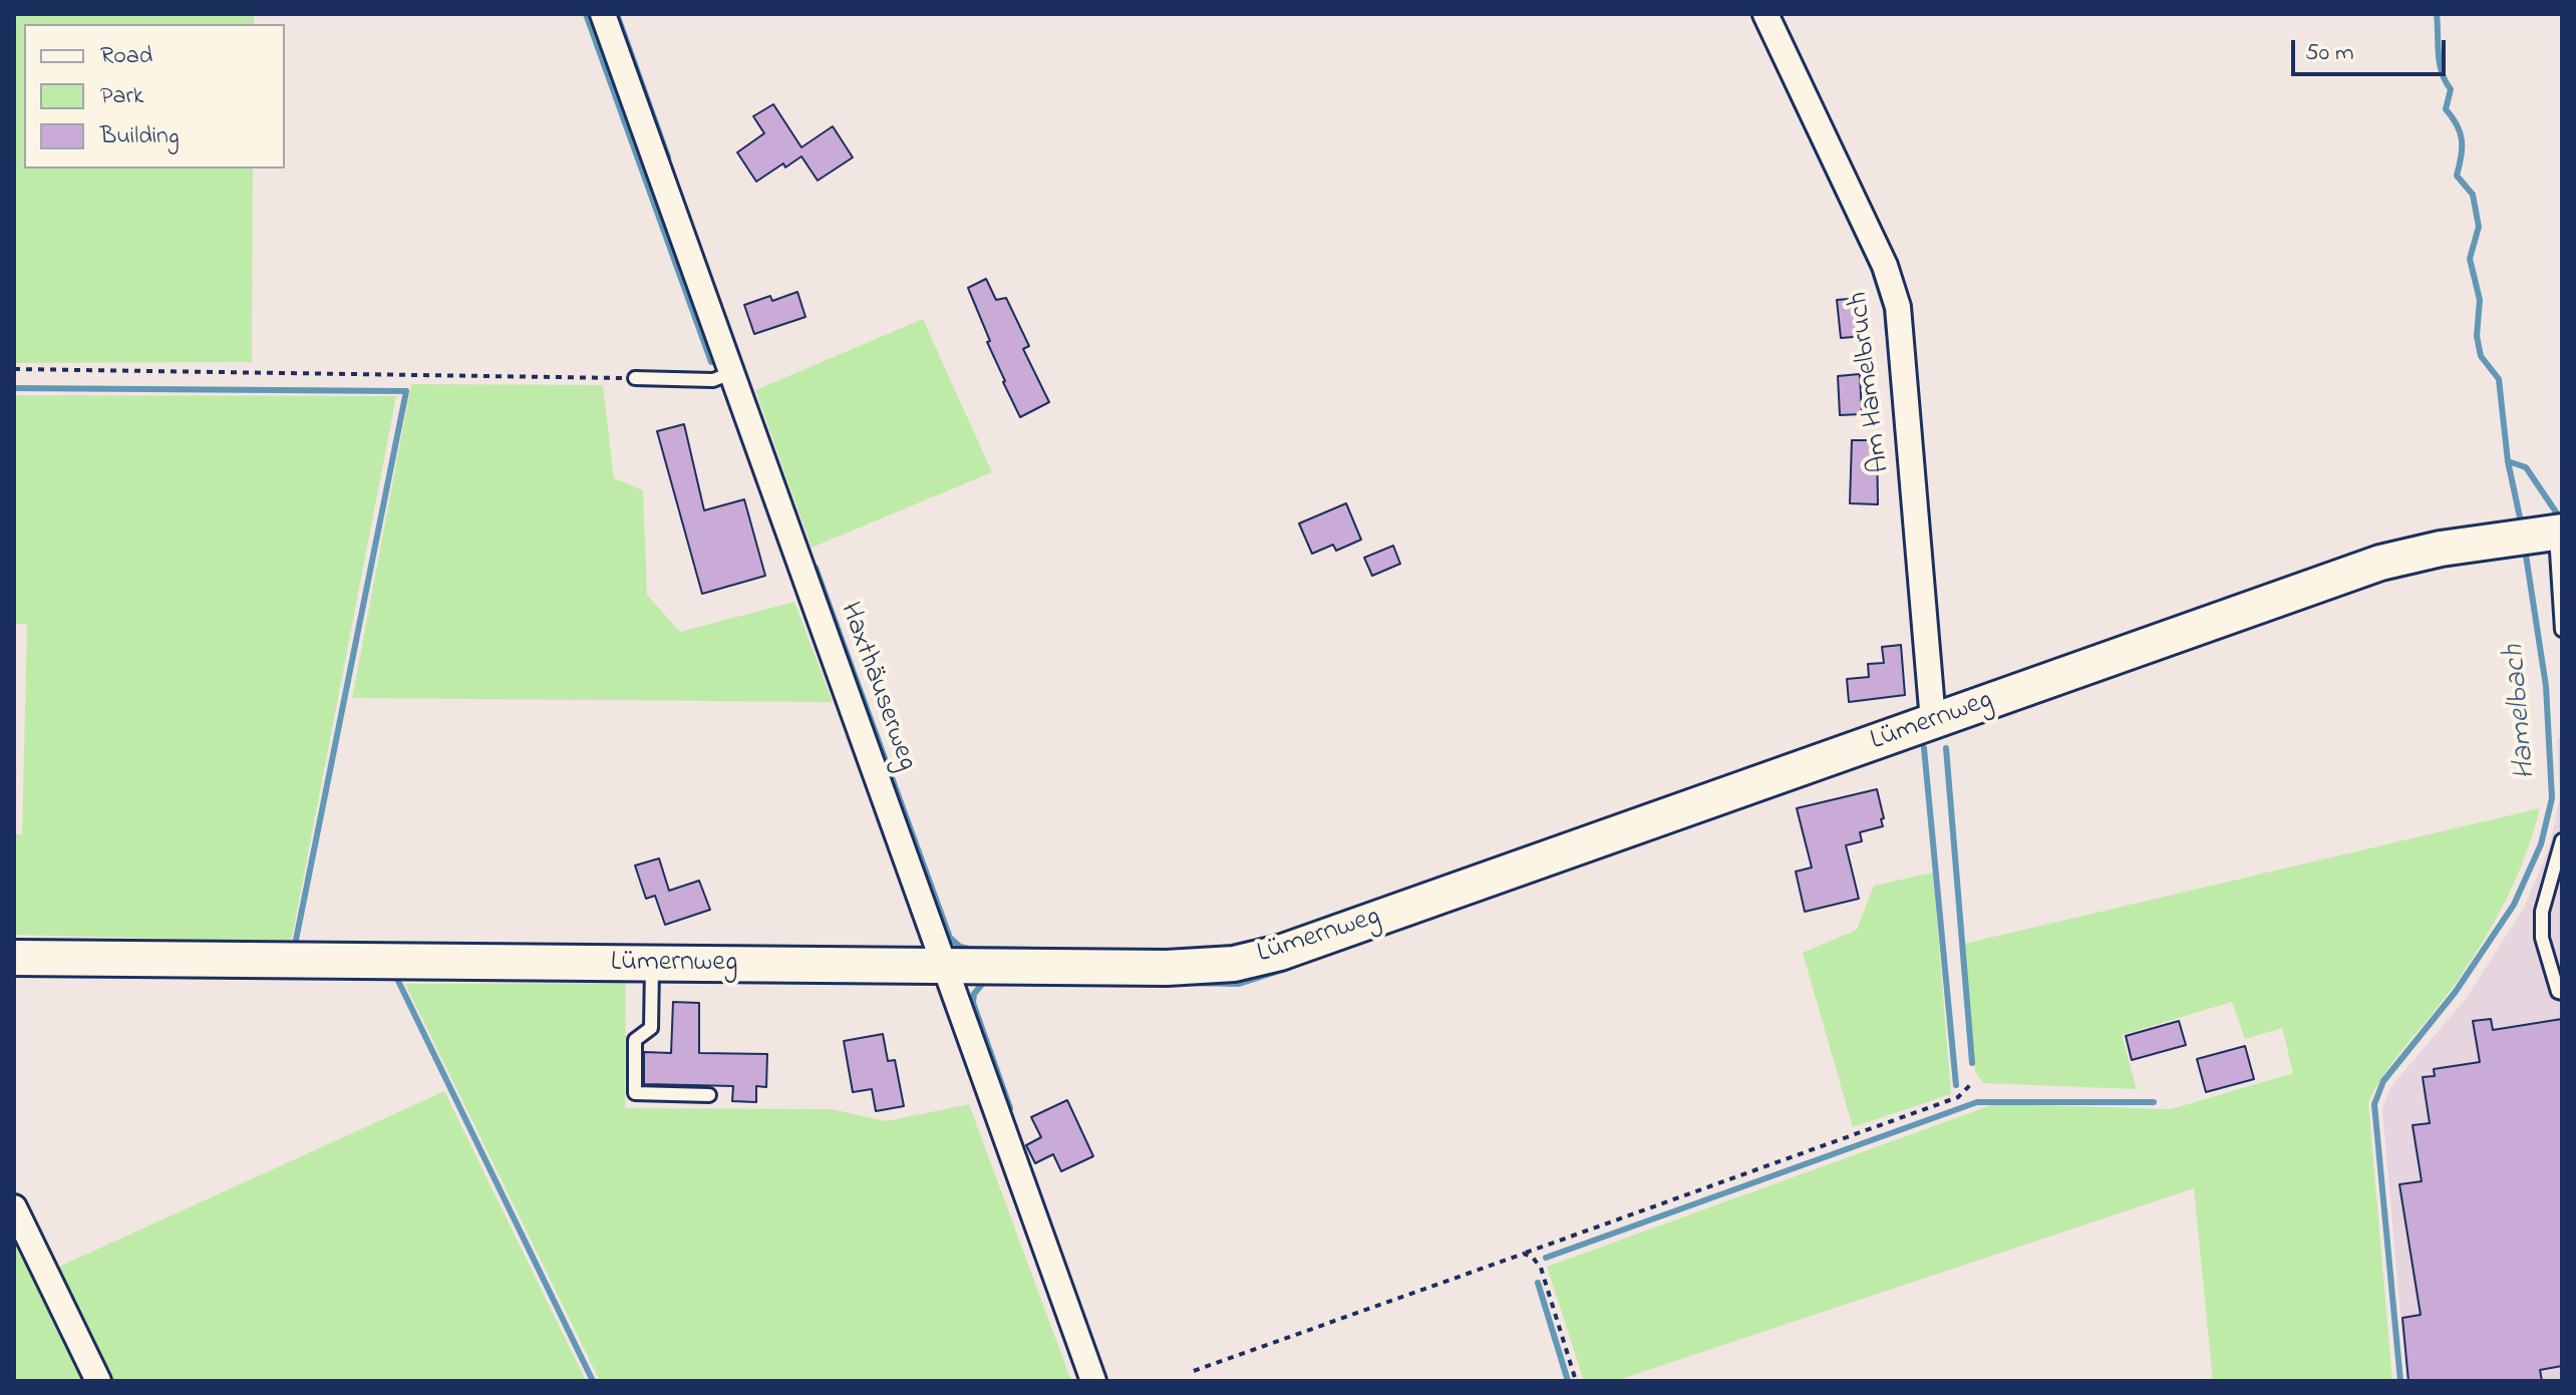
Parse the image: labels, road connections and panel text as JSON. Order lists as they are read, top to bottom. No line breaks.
{"streets":{"street":["Am Hamelbruch","Haxthäuserweg","Lümernweg"]},"crossings":[["Am Hamelbruch","Lümernweg"],["Haxthäuserweg","Lümernweg"]],"water":["Hamelbach"],"legend":["Road","Park","Building"],"scale_bar":"50 m"}
